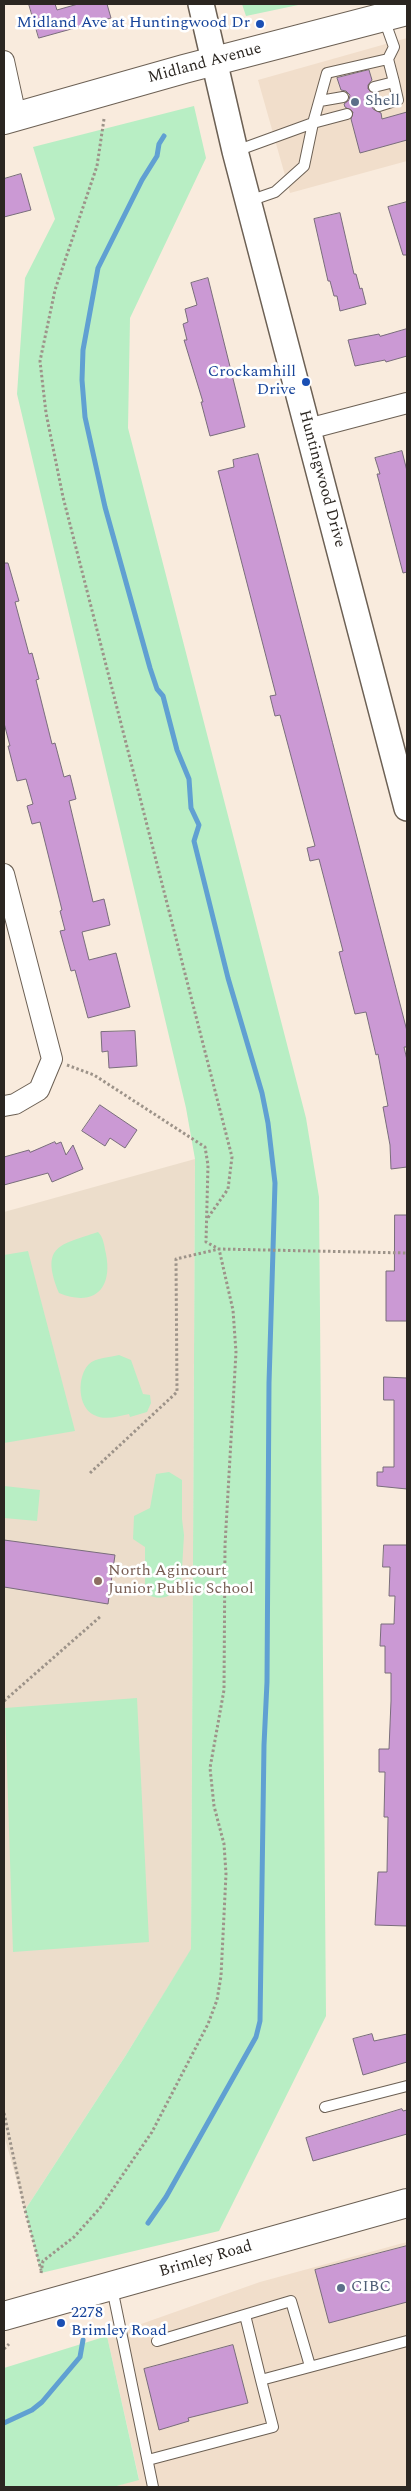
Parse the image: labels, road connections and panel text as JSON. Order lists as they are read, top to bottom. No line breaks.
{"streets":{"main road":["Midland Avenue","Brimley Road"],"street":["Huntingwood Drive"]},"crossings":[["Midland Avenue","Huntingwood Drive"]],"places":["Midland Ave at Huntingwood Dr","Shell","Crockamhill Drive","North Agincourt Junior Public School","CIBC","2278 Brimley Road"]}
